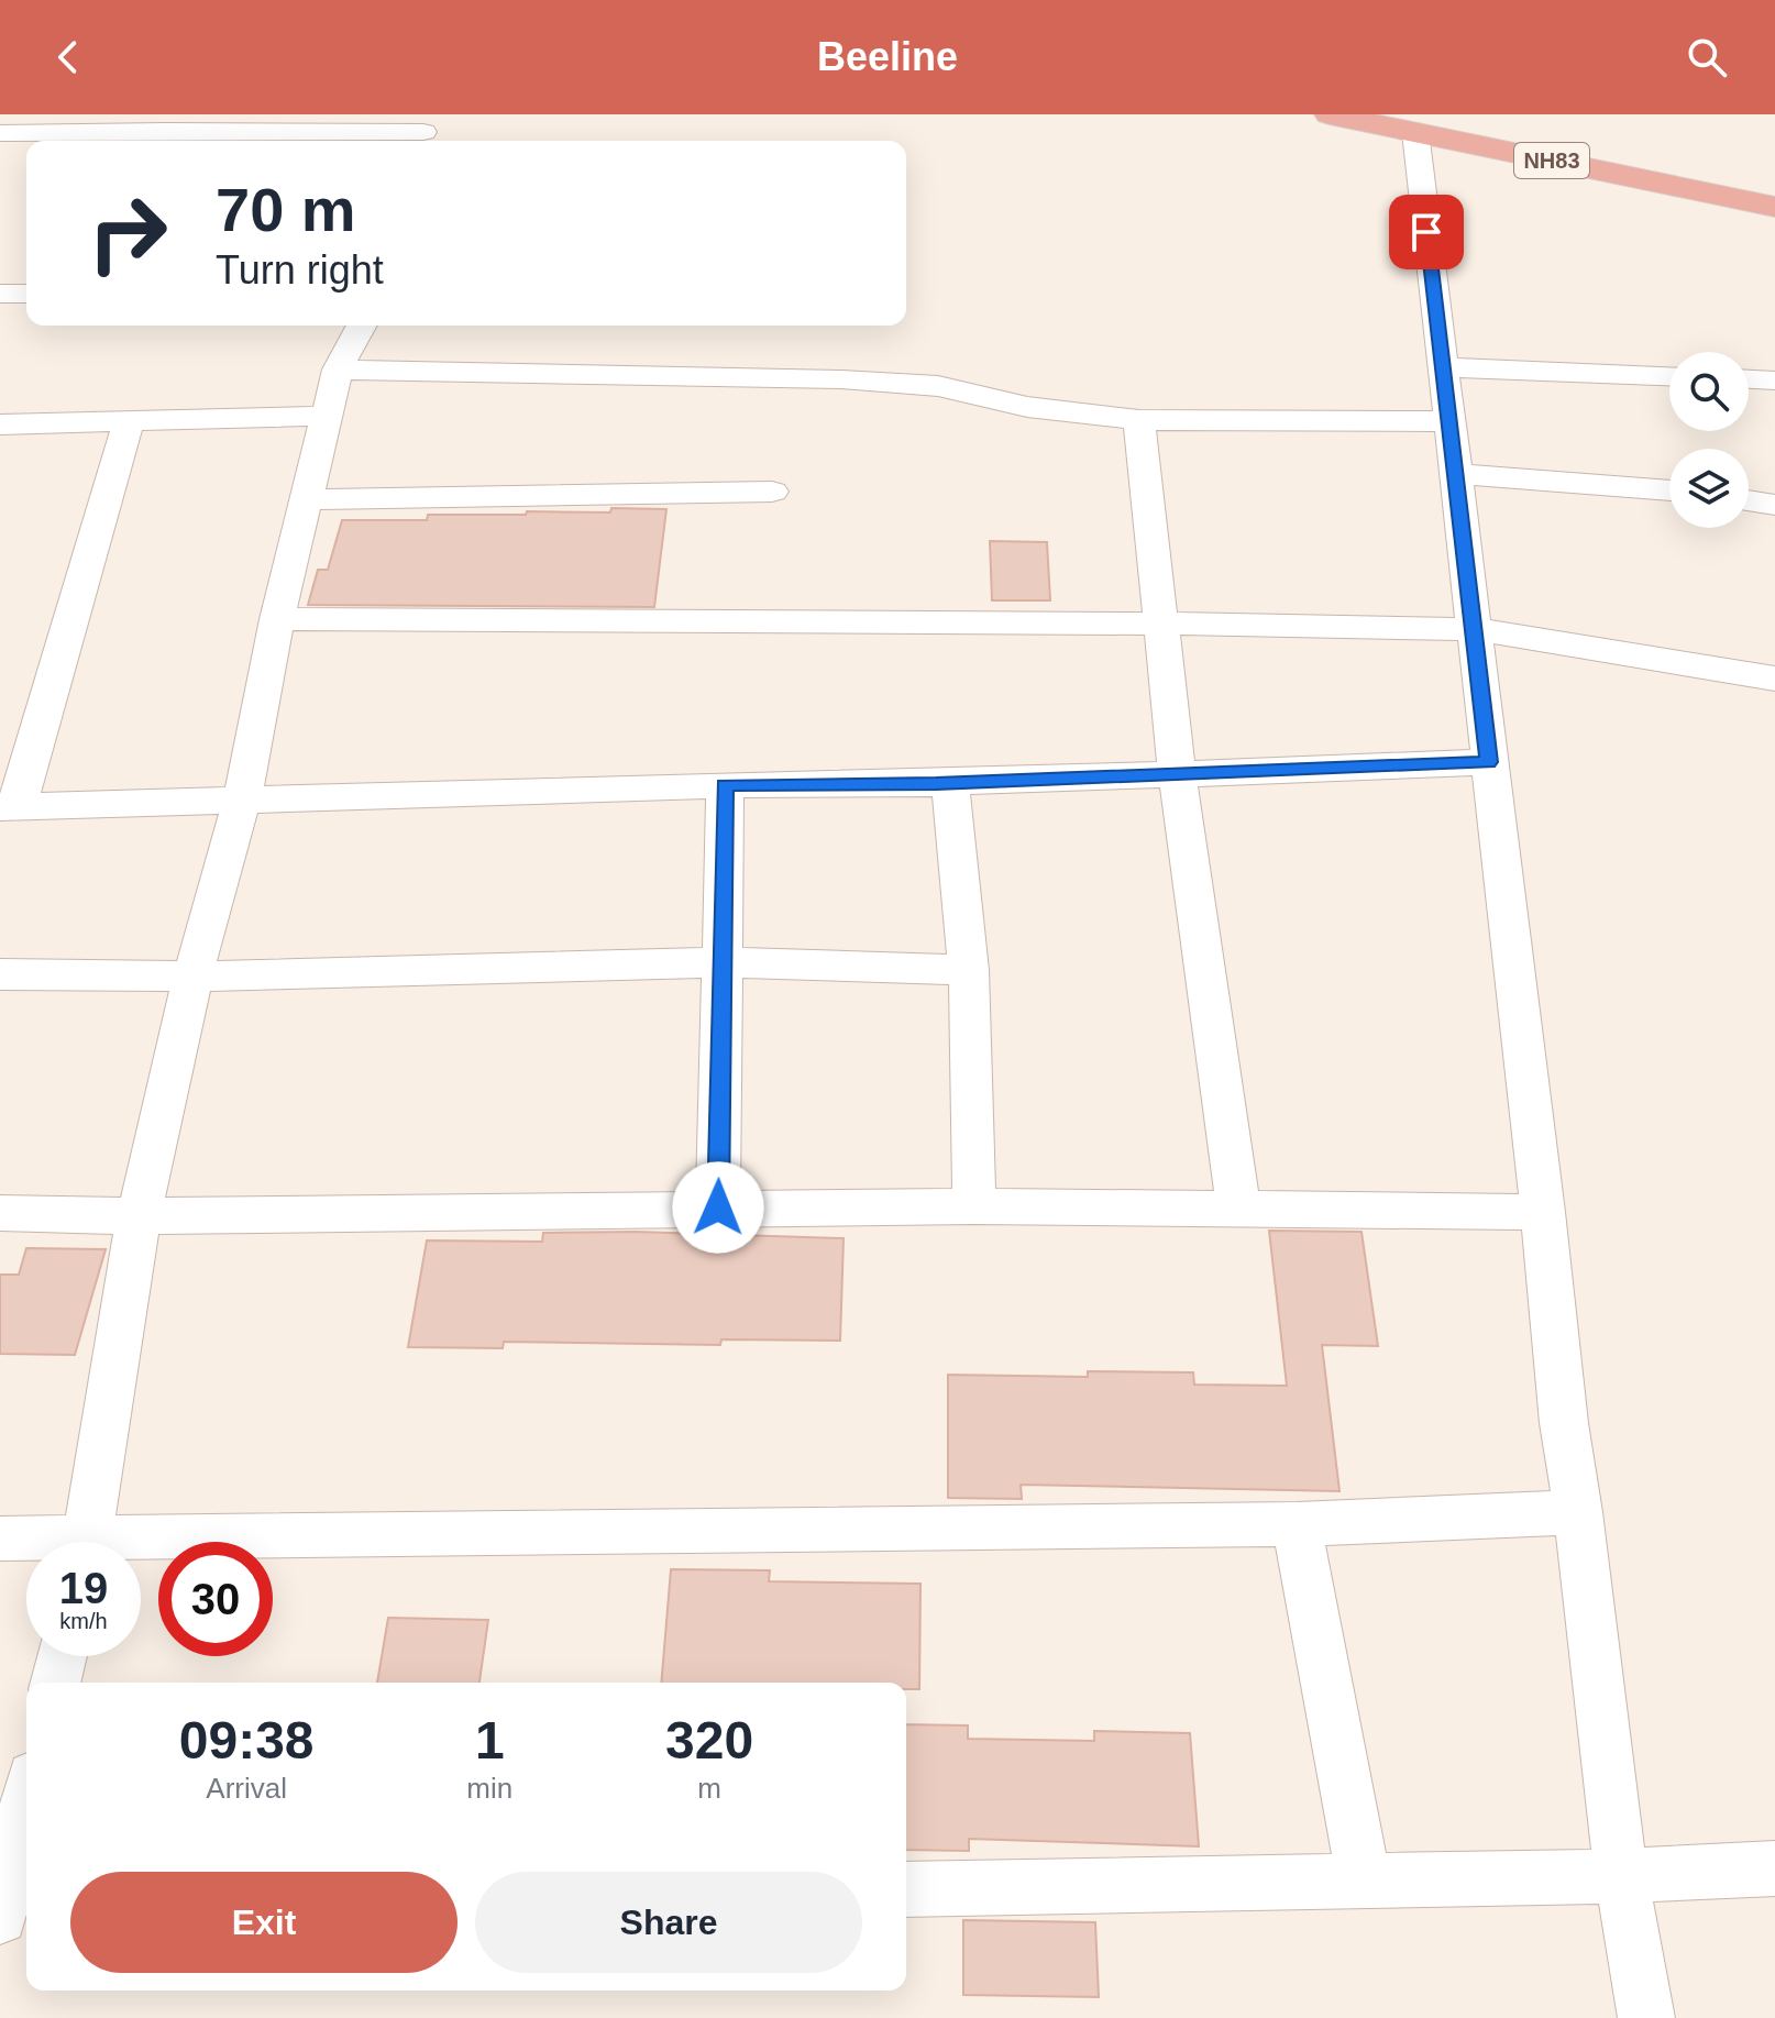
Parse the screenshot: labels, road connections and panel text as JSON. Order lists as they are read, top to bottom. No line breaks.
{"streets":{"highway":["NH83"]},"page":{"header":"Beeline","turn":["70 m","Turn right"],"speed":"19 km/h","limit":"30","eta":["09:38","Arrival","1","min","320","m"],"buttons":["Exit","Share"]}}
